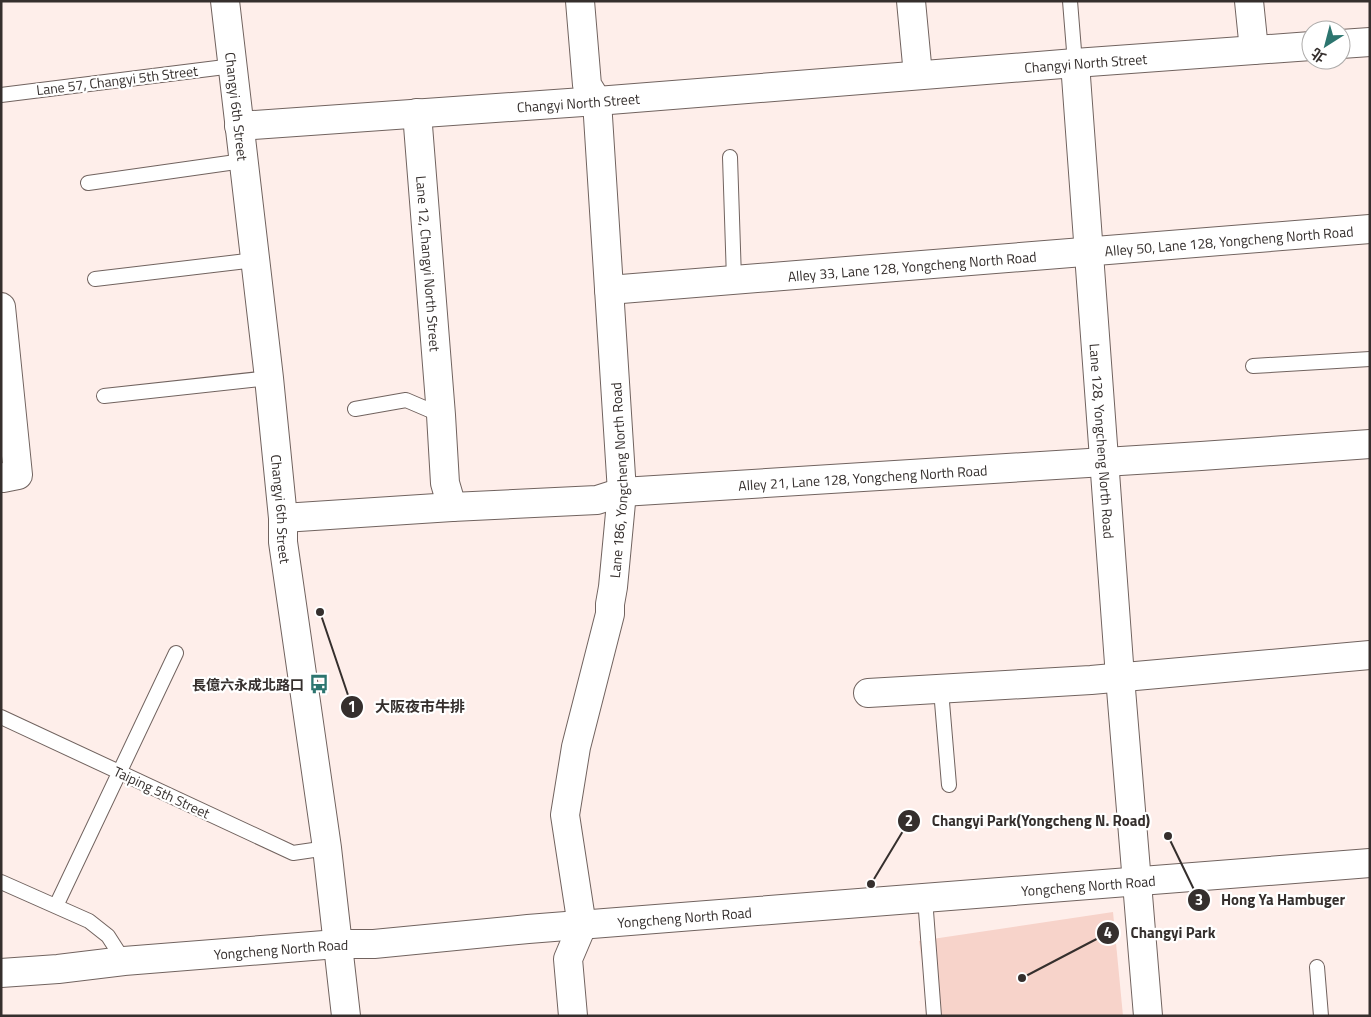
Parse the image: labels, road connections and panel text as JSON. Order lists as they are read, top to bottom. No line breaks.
{"streets":{"street":["Changyi North Street","Changyi 6th Street","Alley 50, Lane 128, Yongcheng North Road","Lane 12, Changyi North Street","Alley 33, Lane 128, Yongcheng North Road","Lane 128, Yongcheng North Road","Alley 21, Lane 128, Yongcheng North Road","Lane 186, Yongcheng North Road","Yongcheng North Road"],"lane":["Lane 57, Changyi 5th Street","Taiping 5th Street"]},"crossings":[["Changyi North Street","Changyi 6th Street"],["Changyi North Street","Lane 12, Changyi North Street"],["Changyi North Street","Lane 128, Yongcheng North Road"],["Changyi North Street","Lane 186, Yongcheng North Road"],["Lane 57, Changyi 5th Street","Changyi 6th Street"],["Changyi 6th Street","Alley 21, Lane 128, Yongcheng North Road"],["Changyi 6th Street","Taiping 5th Street"],["Changyi 6th Street","Yongcheng North Road"],["Alley 50, Lane 128, Yongcheng North Road","Alley 33, Lane 128, Yongcheng North Road"],["Alley 50, Lane 128, Yongcheng North Road","Lane 128, Yongcheng North Road"],["Lane 12, Changyi North Street","Alley 21, Lane 128, Yongcheng North Road"],["Alley 33, Lane 128, Yongcheng North Road","Lane 128, Yongcheng North Road"],["Alley 33, Lane 128, Yongcheng North Road","Lane 186, Yongcheng North Road"],["Lane 128, Yongcheng North Road","Alley 21, Lane 128, Yongcheng North Road"],["Lane 128, Yongcheng North Road","Yongcheng North Road"],["Alley 21, Lane 128, Yongcheng North Road","Lane 186, Yongcheng North Road"],["Lane 186, Yongcheng North Road","Yongcheng North Road"]],"places":{"other":["大阪夜市牛排","Hong Ya Hambuger","Changyi Park(Yongcheng N. Road)","Changyi Park"],"bus stop":["長億六永成北路口"]},"north":"bottom left"}
